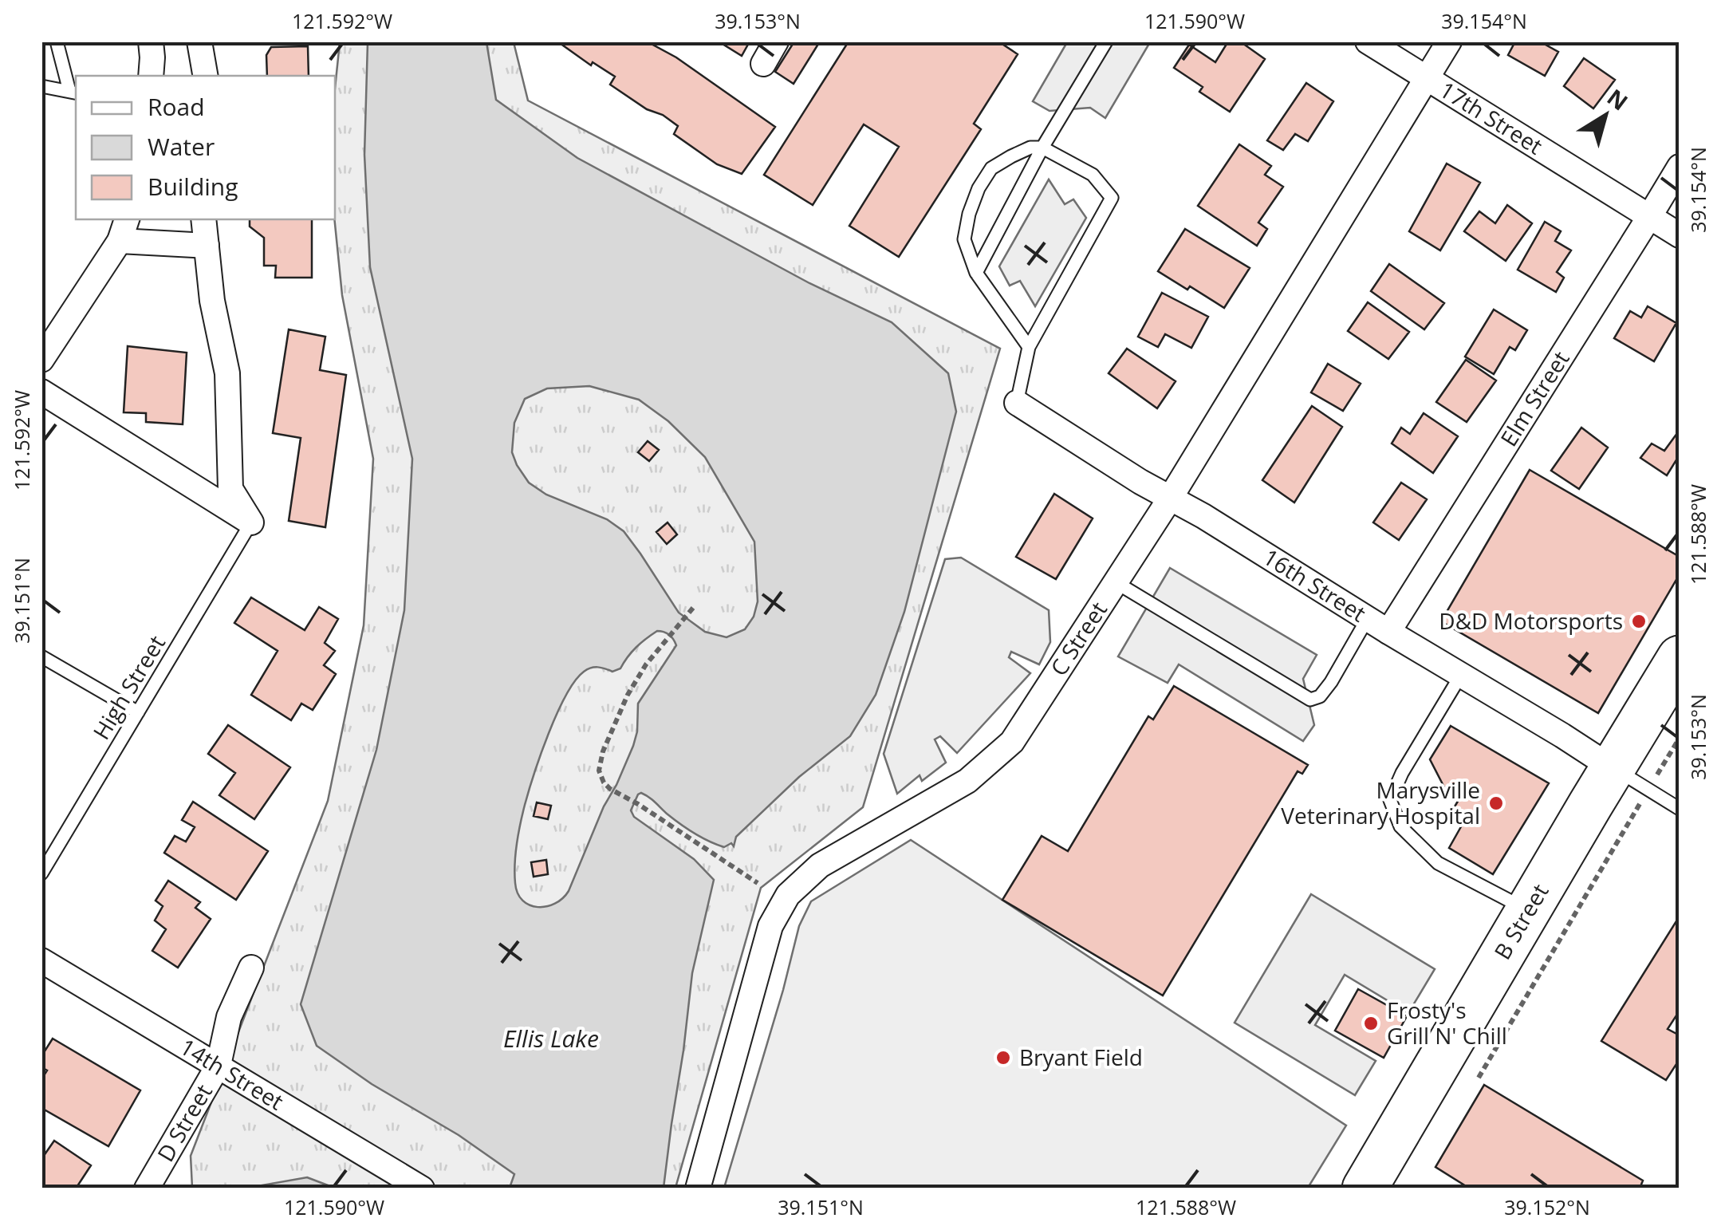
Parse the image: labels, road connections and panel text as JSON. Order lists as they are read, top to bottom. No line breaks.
{"streets":{"highway":["B Street"],"street":["17th Street","Elm Street","16th Street","C Street","14th Street","D Street"],"lane":["High Street"]},"crossings":[["17th Street","Elm Street"],["17th Street","C Street"],["Elm Street","16th Street"],["16th Street","C Street"],["16th Street","B Street"],["14th Street","D Street"]],"water":["Ellis Lake"],"places":["D&D Motorsports","Marysville Veterinary Hospital","Frosty's Grill N' Chill","Bryant Field"],"legend":["Road","Water","Building"],"north":"top right","coordinates":["121.592°W","39.153°N","121.590°W","39.154°N","121.588°W","39.151°N","39.152°N"]}
